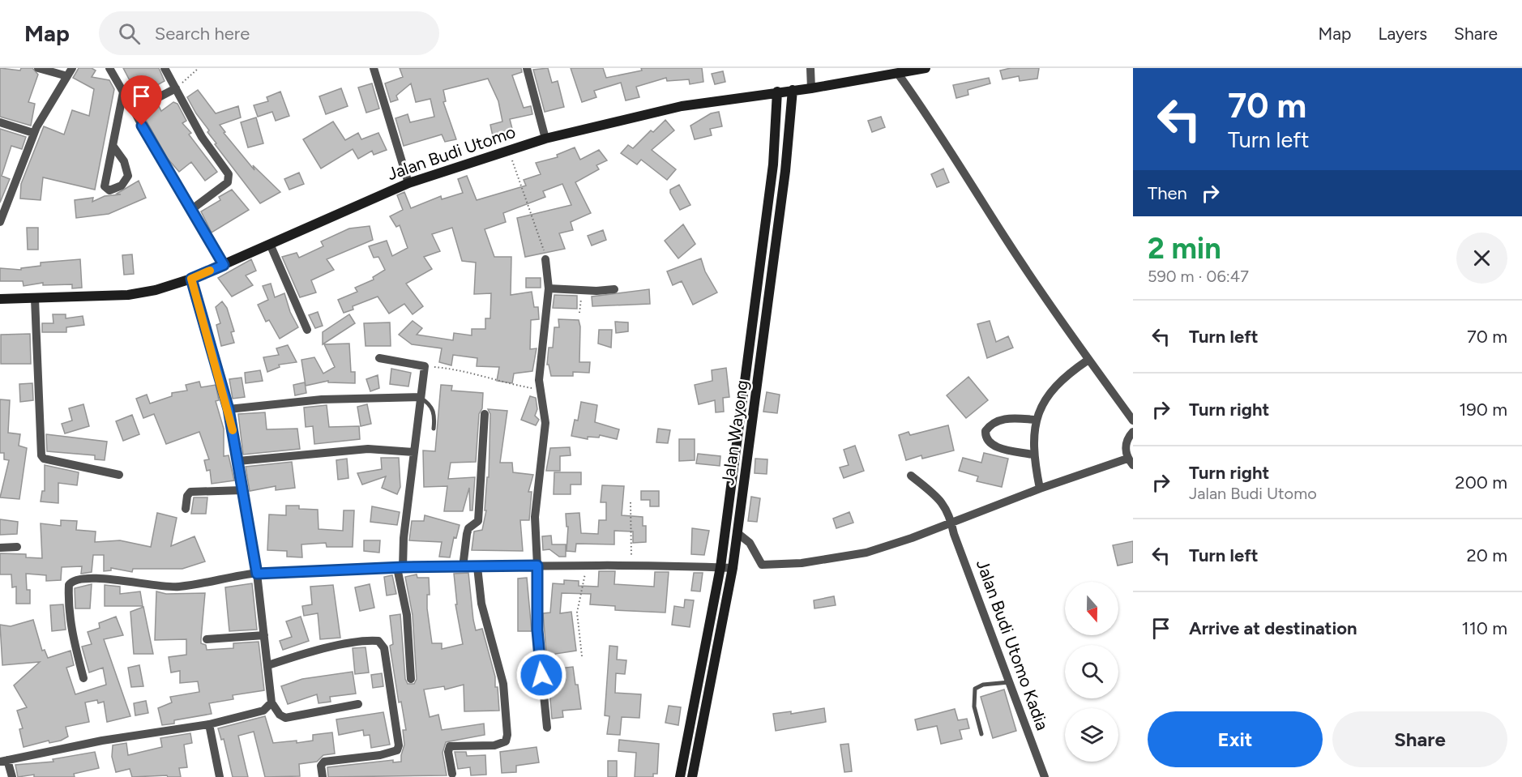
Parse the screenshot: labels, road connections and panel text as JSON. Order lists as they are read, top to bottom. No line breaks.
{"streets":{"street":["Jalan Budi Utomo","Jalan Wayong","Jalan Budi Utomo Kadia"]},"crossings":[["Jalan Budi Utomo","Jalan Wayong"]],"north":"bottom","page":{"header":"Map","search":"Search here","nav":["Map","Layers","Share"],"turn":["70 m","Turn left"],"then":"Then","heading":["2 min","590 m · 06:47"],"list":[{"name":"Turn left","value":"70 m"},{"name":"Turn right","value":"190 m"},{"name":"Turn right","note":"Jalan Budi Utomo","value":"200 m"},{"name":"Turn left","value":"20 m"},{"name":"Arrive at destination","value":"110 m"}],"buttons":["Exit","Share"]}}
